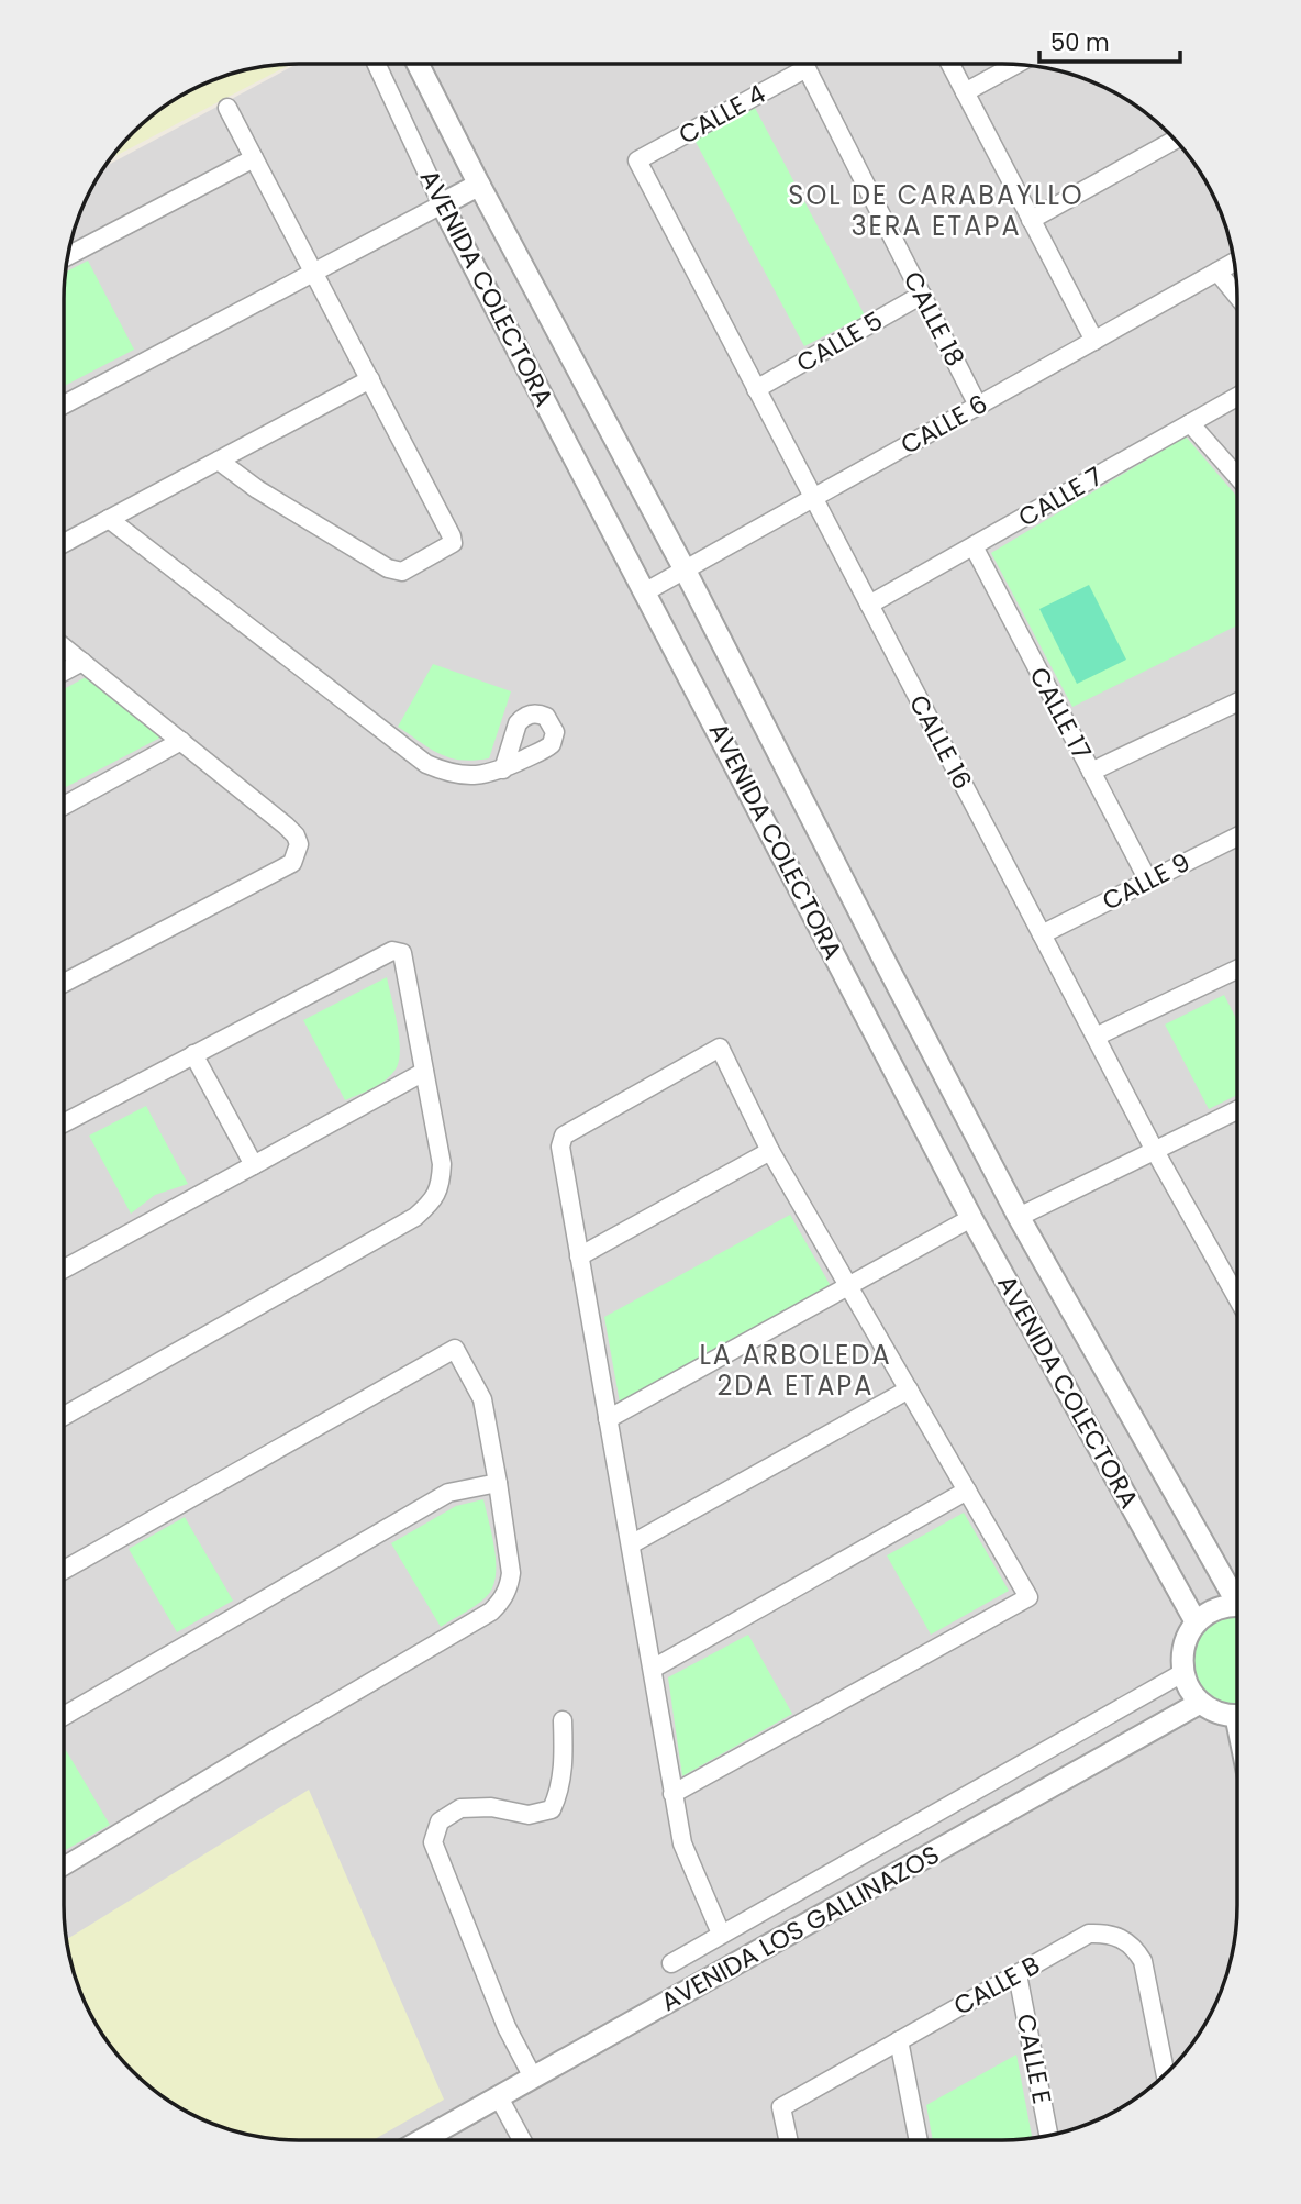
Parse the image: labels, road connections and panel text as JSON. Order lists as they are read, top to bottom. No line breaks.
{"streets":{"street":["CALLE 4","AVENIDA COLECTORA","CALLE 18","CALLE 5","CALLE 6","CALLE 7","CALLE 17","CALLE 16","CALLE 9","AVENIDA LOS GALLINAZOS","CALLE B","CALLE E"]},"crossings":[["CALLE 4","CALLE 18"],["CALLE 4","CALLE 16"],["AVENIDA COLECTORA","CALLE 6"],["CALLE 18","CALLE 5"],["CALLE 18","CALLE 6"],["CALLE 5","CALLE 16"],["CALLE 6","CALLE 16"],["CALLE 7","CALLE 17"],["CALLE 7","CALLE 16"],["CALLE 17","CALLE 9"],["CALLE 16","CALLE 9"],["CALLE B","CALLE E"]],"districts":["SOL DE CARABAYLLO 3ERA ETAPA","LA ARBOLEDA 2DA ETAPA"],"scale_bar":"50 m"}
